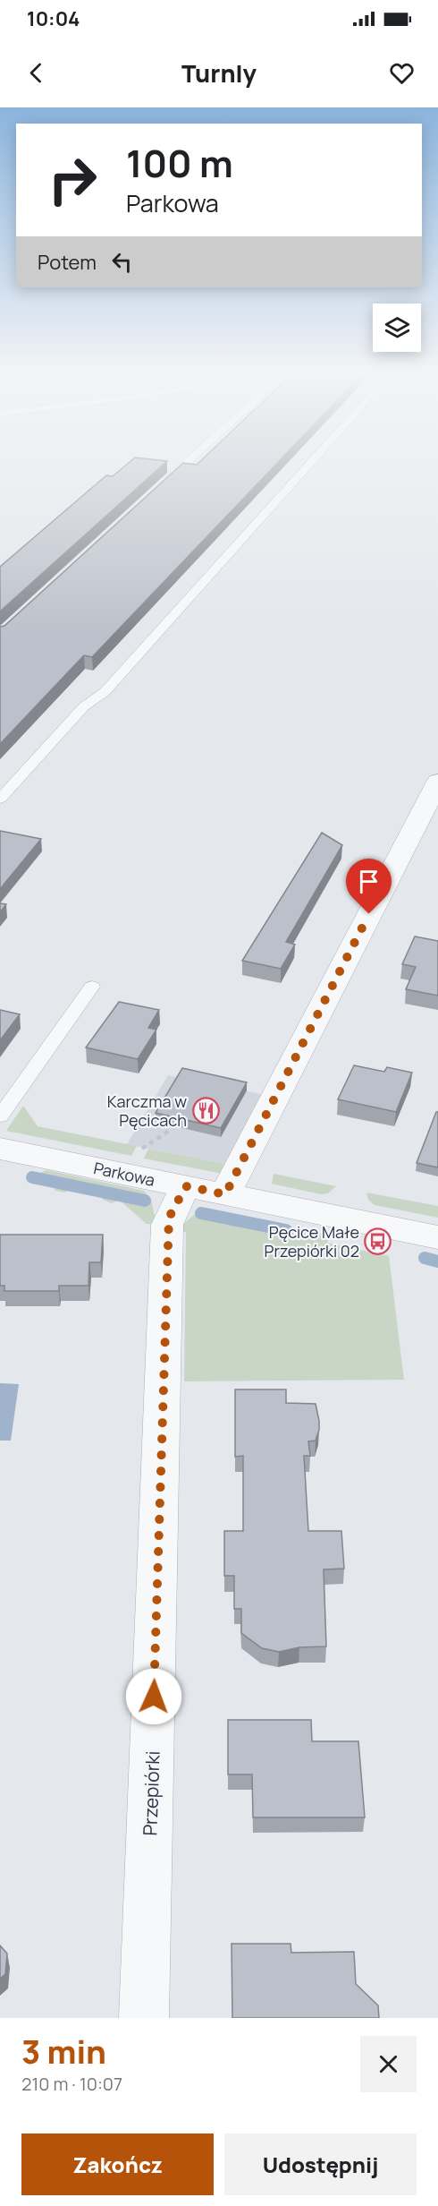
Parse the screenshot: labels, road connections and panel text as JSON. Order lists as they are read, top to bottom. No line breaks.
{"streets":{"street":["Parkowa","Przepiórki"]},"crossings":[["Parkowa","Przepiórki"]],"places":{"restaurant":["Karczma w Pęcicach"],"bus stop":["Pęcice Małe Przepiórki 02"]},"page":{"status":"10:04","header":"Turnly","turn":["100 m","Parkowa"],"then":"Potem","heading":["3 min","210 m · 10:07"],"buttons":["Zakończ","Udostępnij"]}}
